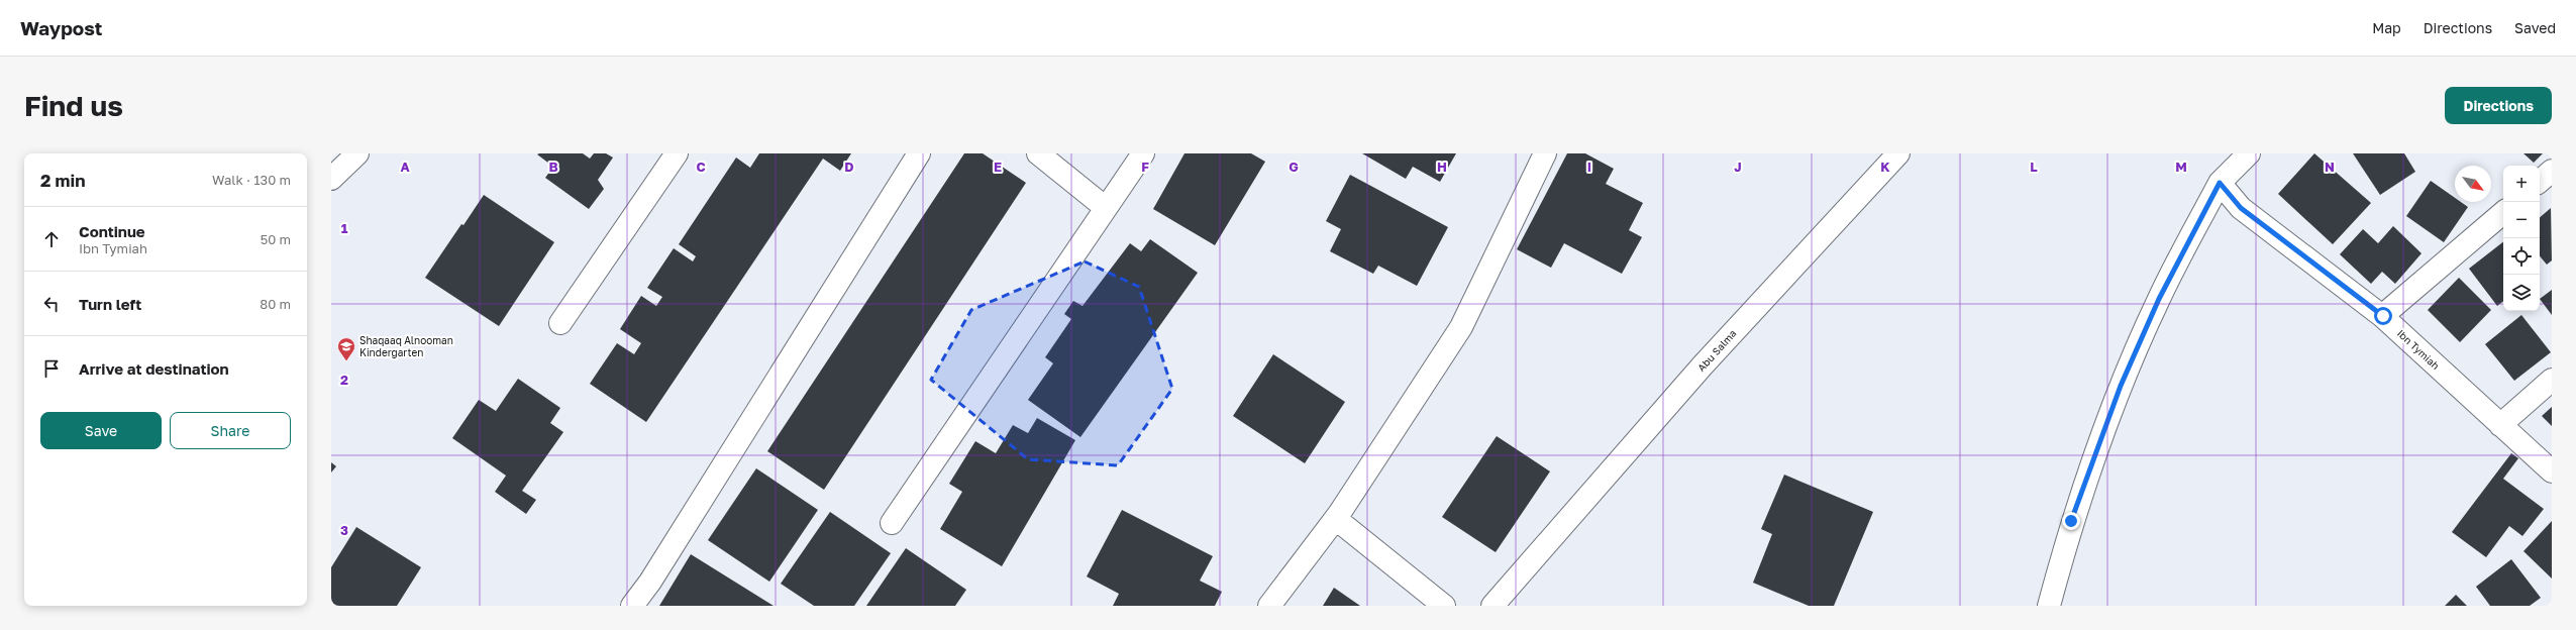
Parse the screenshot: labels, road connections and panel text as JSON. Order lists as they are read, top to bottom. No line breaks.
{"streets":{"street":["Ibn Tymiah","Abu Salma"]},"places":{"school or university":["Shaqaaq Alnooman Kindergarten"]},"north":"bottom right","page":{"header":"Waypost","nav":["Map","Directions","Saved"],"buttons":["Directions",["Save","Share"]],"title":"Find us","heading":["2 min","Walk · 130 m"],"map_buttons":["+","−"],"list":[["Continue","Ibn Tymiah","50 m"],["Turn left","80 m"],"Arrive at destination"]},"grid":{"columns":["A","B","C","D","E","F","G","H","I","J","K","L","M","N"],"rows":["1","2","3"]}}
